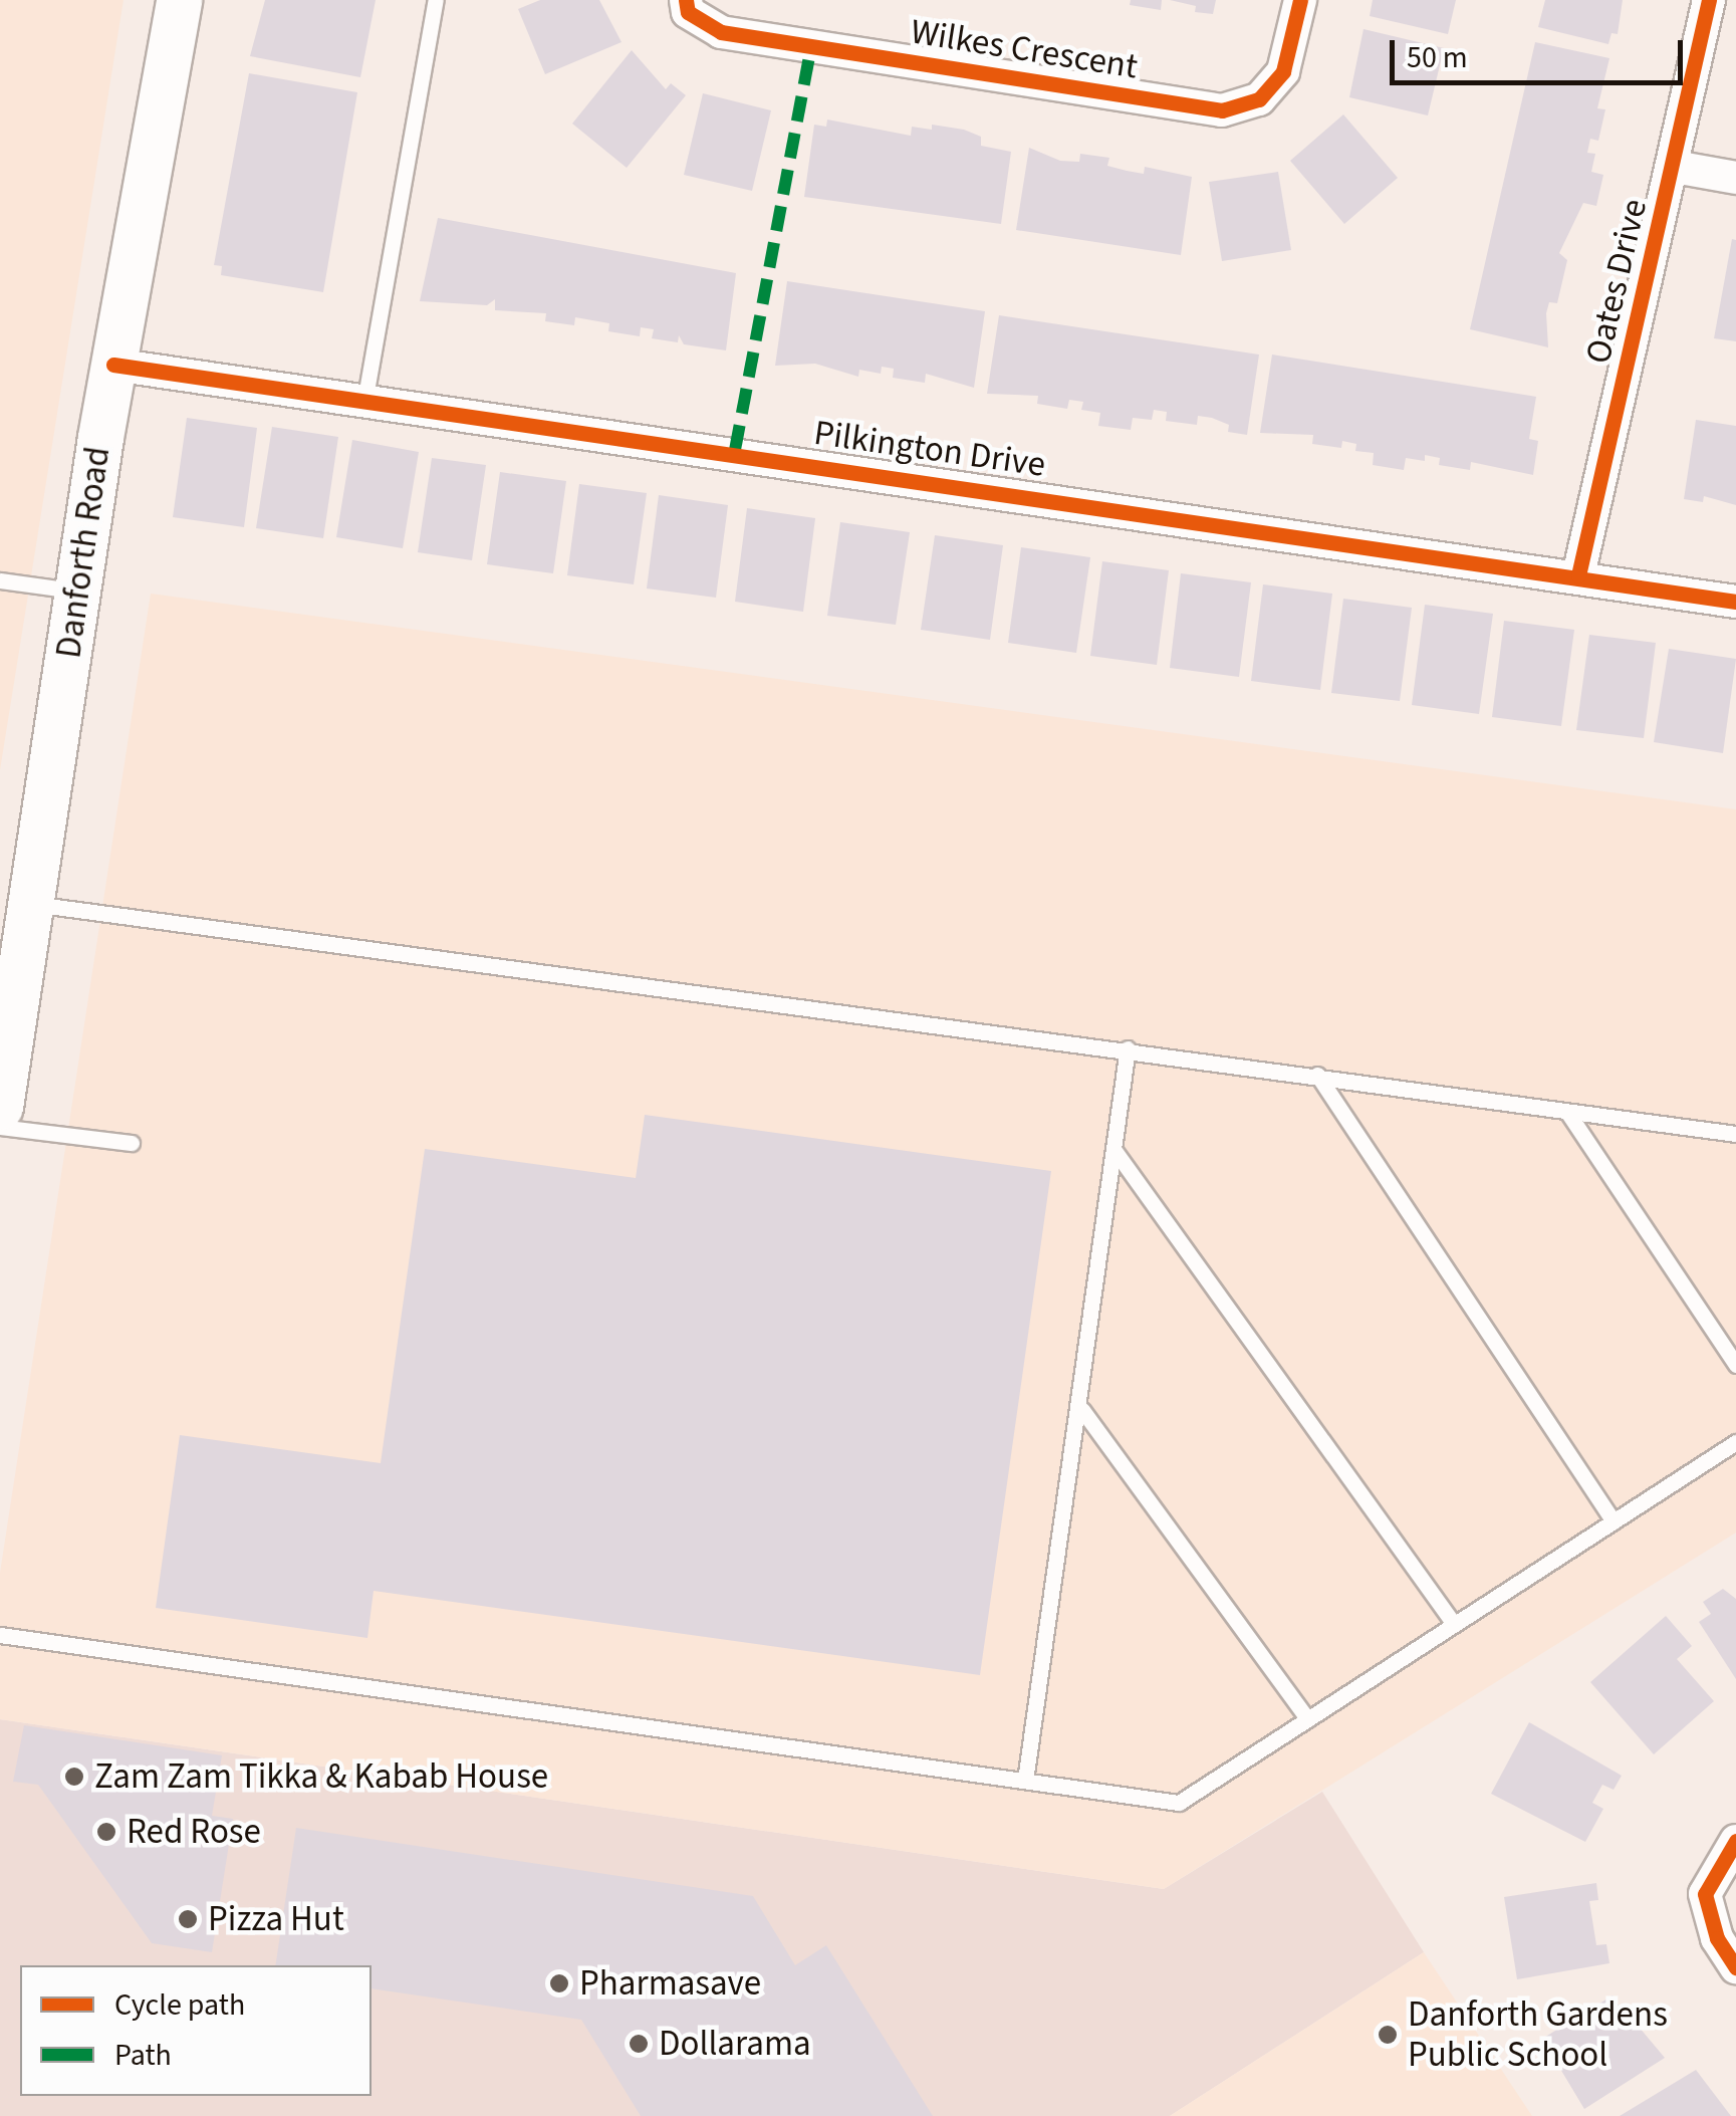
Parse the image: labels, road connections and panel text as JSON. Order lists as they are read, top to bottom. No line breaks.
{"streets":{"main road":["Danforth Road"],"street":["Wilkes Crescent","Oates Drive","Pilkington Drive"]},"crossings":[["Oates Drive","Pilkington Drive"],["Pilkington Drive","Danforth Road"]],"places":["Zam Zam Tikka & Kabab House","Red Rose","Pizza Hut","Pharmasave","Danforth Gardens Public School","Dollarama"],"legend":["Cycle path","Path"],"scale_bar":"50 m"}
